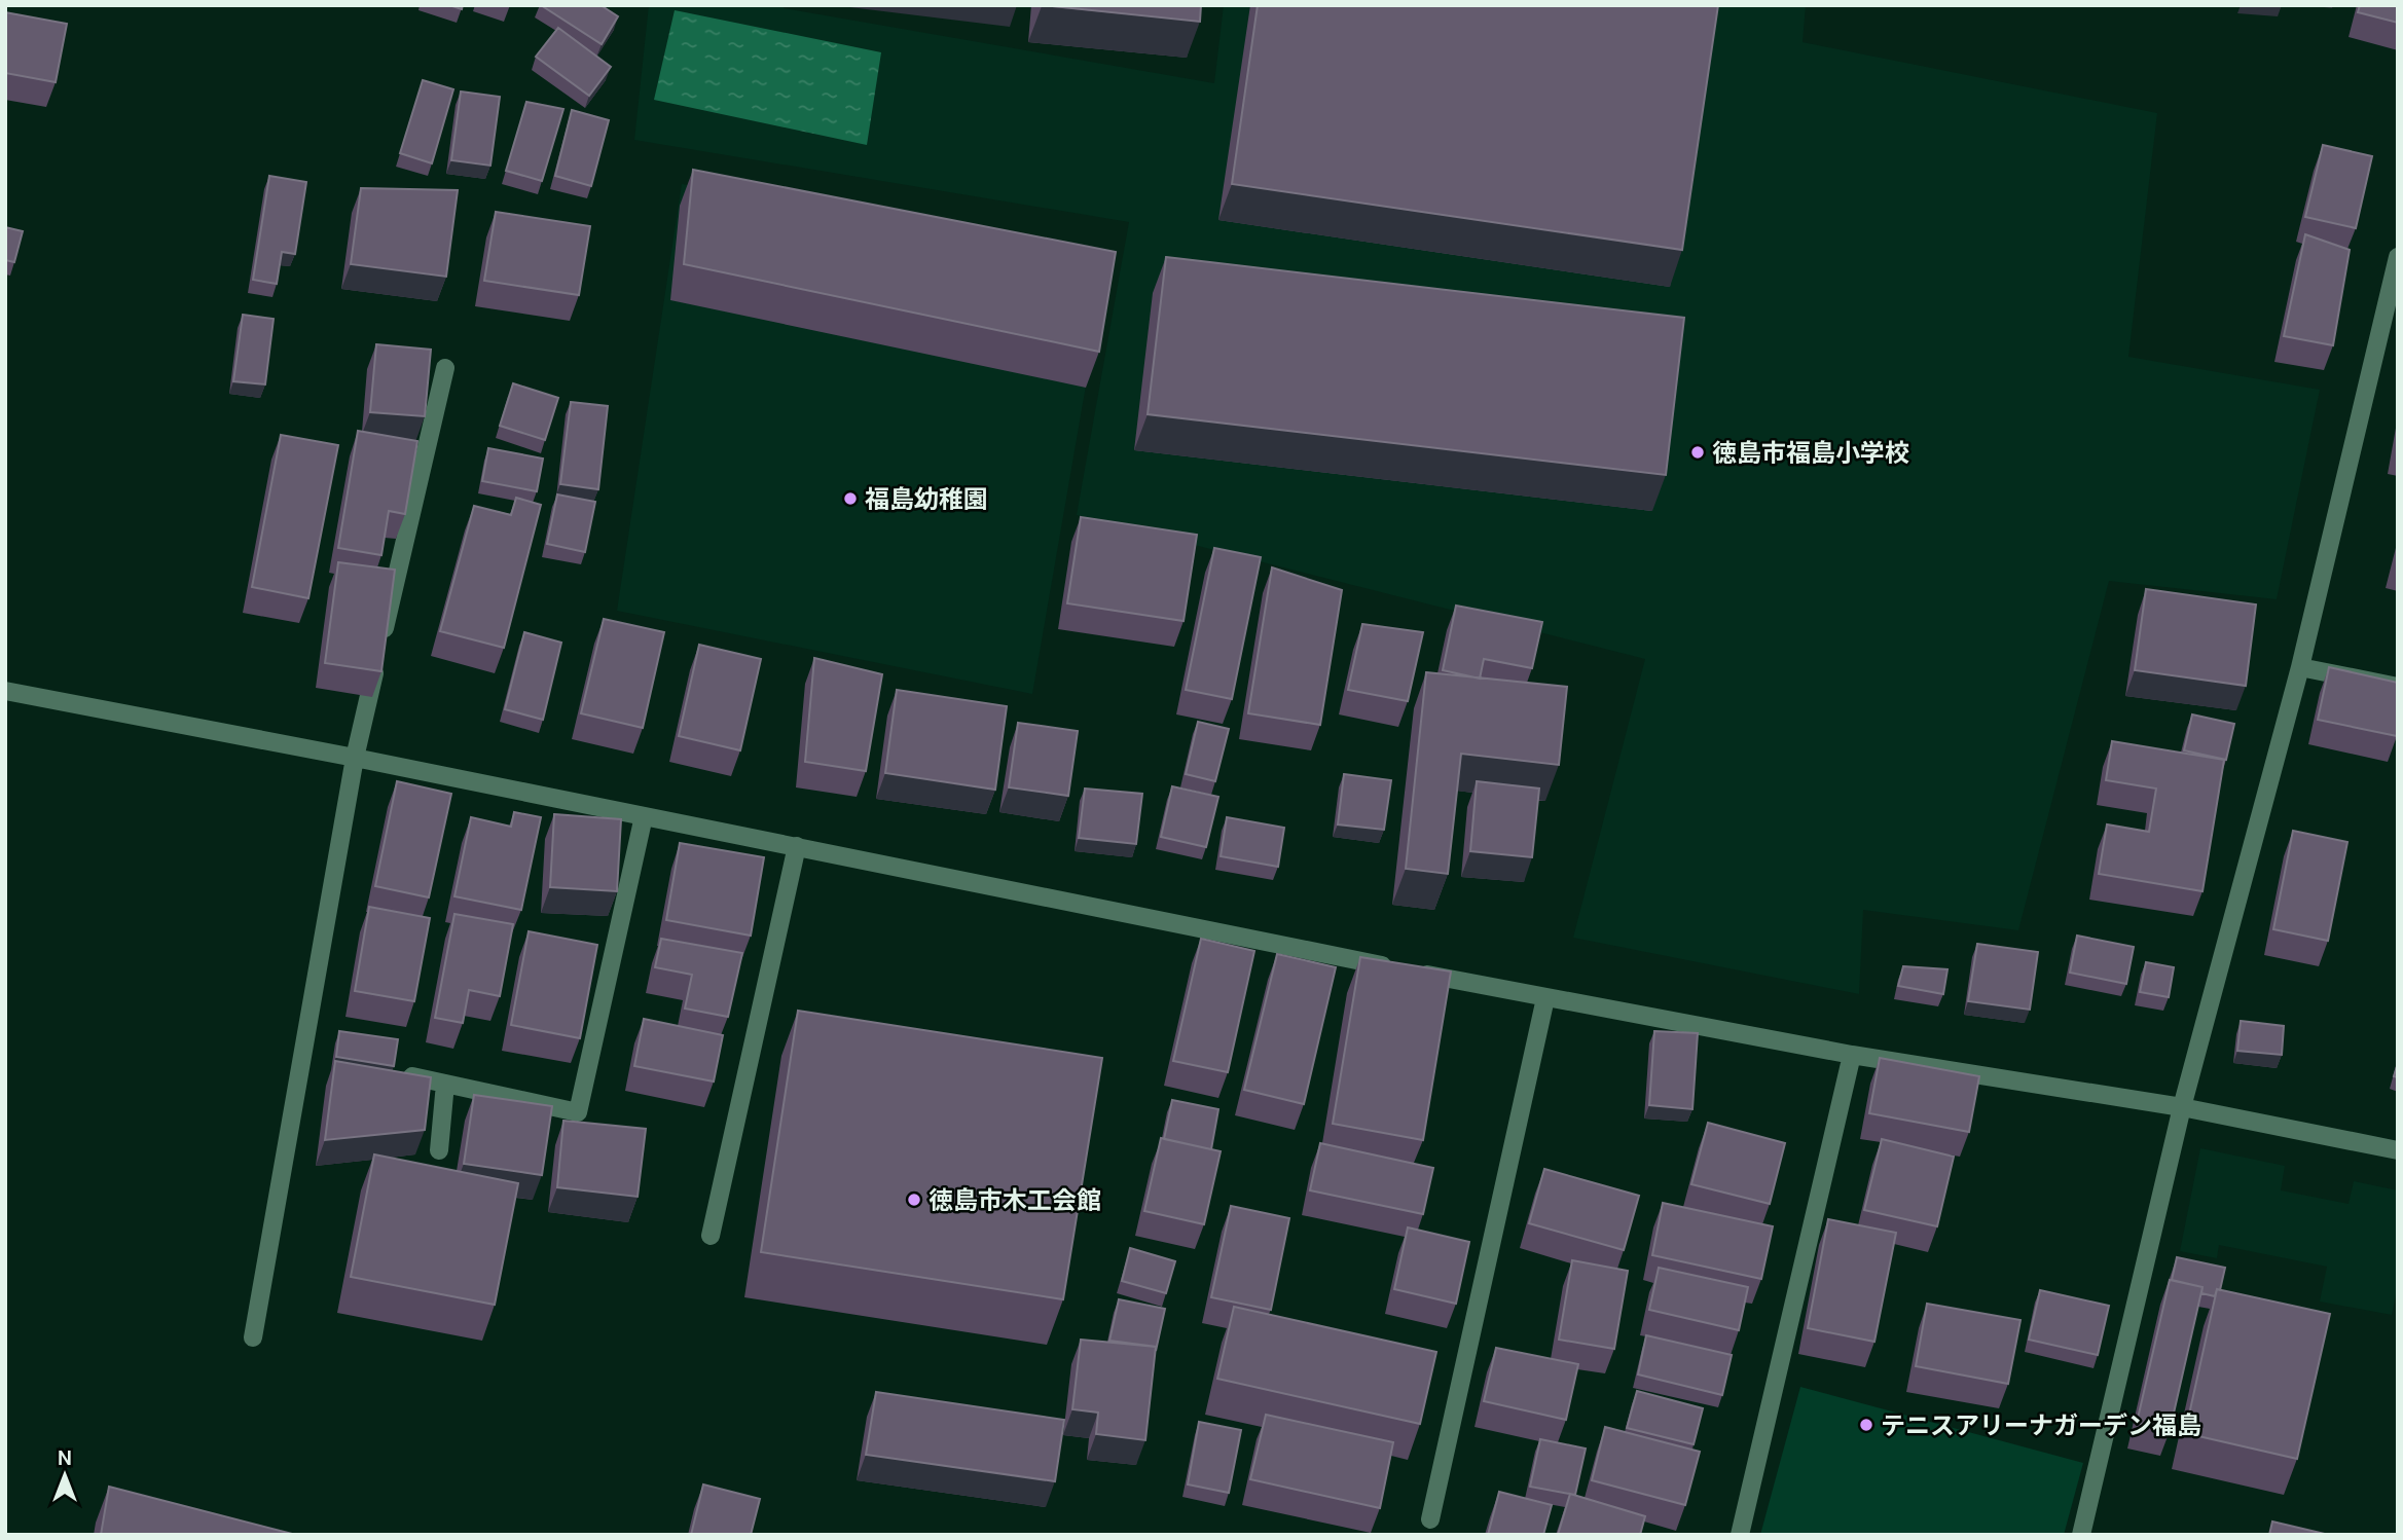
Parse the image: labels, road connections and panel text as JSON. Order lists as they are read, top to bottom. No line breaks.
{"places":["徳島市福島小学校","福島幼稚園","徳島市木工会館","テニスアリーナガーデン福島"],"north":"top"}
